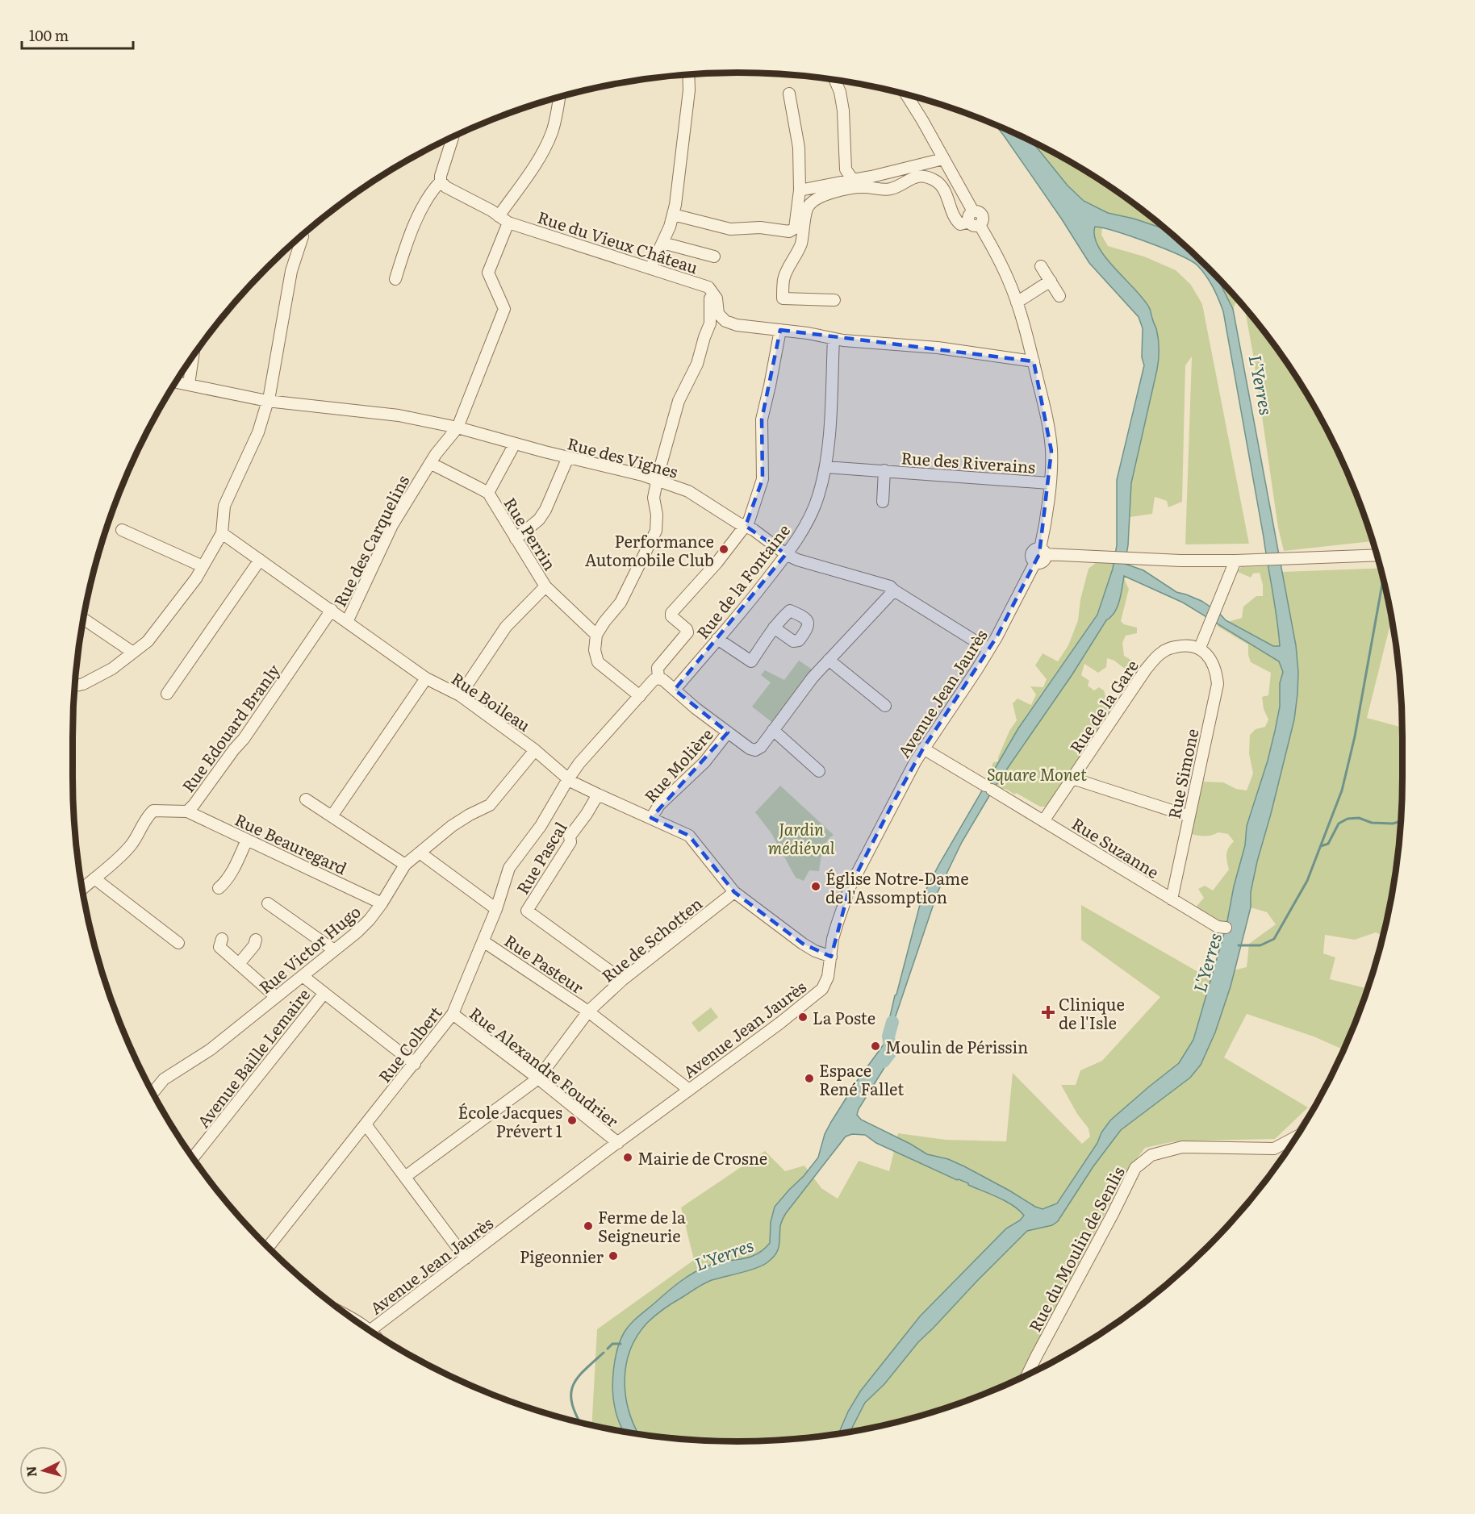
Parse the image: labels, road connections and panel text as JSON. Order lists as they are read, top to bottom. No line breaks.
{"streets":{"street":["Rue du Vieux Château","Rue des Vignes","Rue des Riverains","Rue Perrin","Rue des Carquelins","Rue de la Fontaine","Avenue Jean Jaurès","Rue Boileau","Rue de la Gare","Rue Edouard Branly","Rue Molière","Rue Simone","Rue Beauregard","Rue Suzanne","Rue Pascal","Rue de Schotten","Rue Victor Hugo","Rue Pasteur","Rue Colbert","Avenue Baille Lemaire","Rue Alexandre Foudrier","Rue du Moulin de Senlis"]},"crossings":[["Rue du Vieux Château","Rue des Carquelins"],["Rue du Vieux Château","Rue de la Fontaine"],["Rue des Vignes","Rue des Carquelins"],["Rue des Vignes","Rue de la Fontaine"],["Rue des Vignes","Avenue Jean Jaurès"],["Rue des Riverains","Rue de la Fontaine"],["Rue Perrin","Rue des Carquelins"],["Rue des Carquelins","Rue Boileau"],["Avenue Jean Jaurès","Rue Boileau"],["Avenue Jean Jaurès","Rue Suzanne"],["Avenue Jean Jaurès","Rue Pasteur"],["Avenue Jean Jaurès","Rue Alexandre Foudrier"],["Rue Boileau","Rue Edouard Branly"],["Rue Boileau","Rue Molière"],["Rue Boileau","Rue Pascal"],["Rue Boileau","Rue de Schotten"],["Rue Boileau","Rue Victor Hugo"],["Rue Boileau","Rue Colbert"],["Rue de la Gare","Rue Simone"],["Rue de la Gare","Rue Suzanne"],["Rue Edouard Branly","Rue Beauregard"],["Rue Simone","Rue Suzanne"],["Rue Beauregard","Rue Victor Hugo"],["Rue Pascal","Rue de Schotten"],["Rue de Schotten","Rue Pasteur"],["Rue de Schotten","Rue Alexandre Foudrier"],["Rue Pasteur","Rue Colbert"],["Rue Colbert","Rue Alexandre Foudrier"]],"water":["L'Yerres"],"parks":["Square Monet","Jardin médiéval"],"places":{"other":["Performance Automobile Club","Église Notre-Dame de l'Assomption","La Poste","Moulin de Périssin","Espace René Fallet","École Jacques Prévert 1","Mairie de Crosne","Ferme de la Seigneurie","Pigeonnier"],"health":["Clinique de l'Isle"]},"scale_bar":"100 m","north":"left"}
